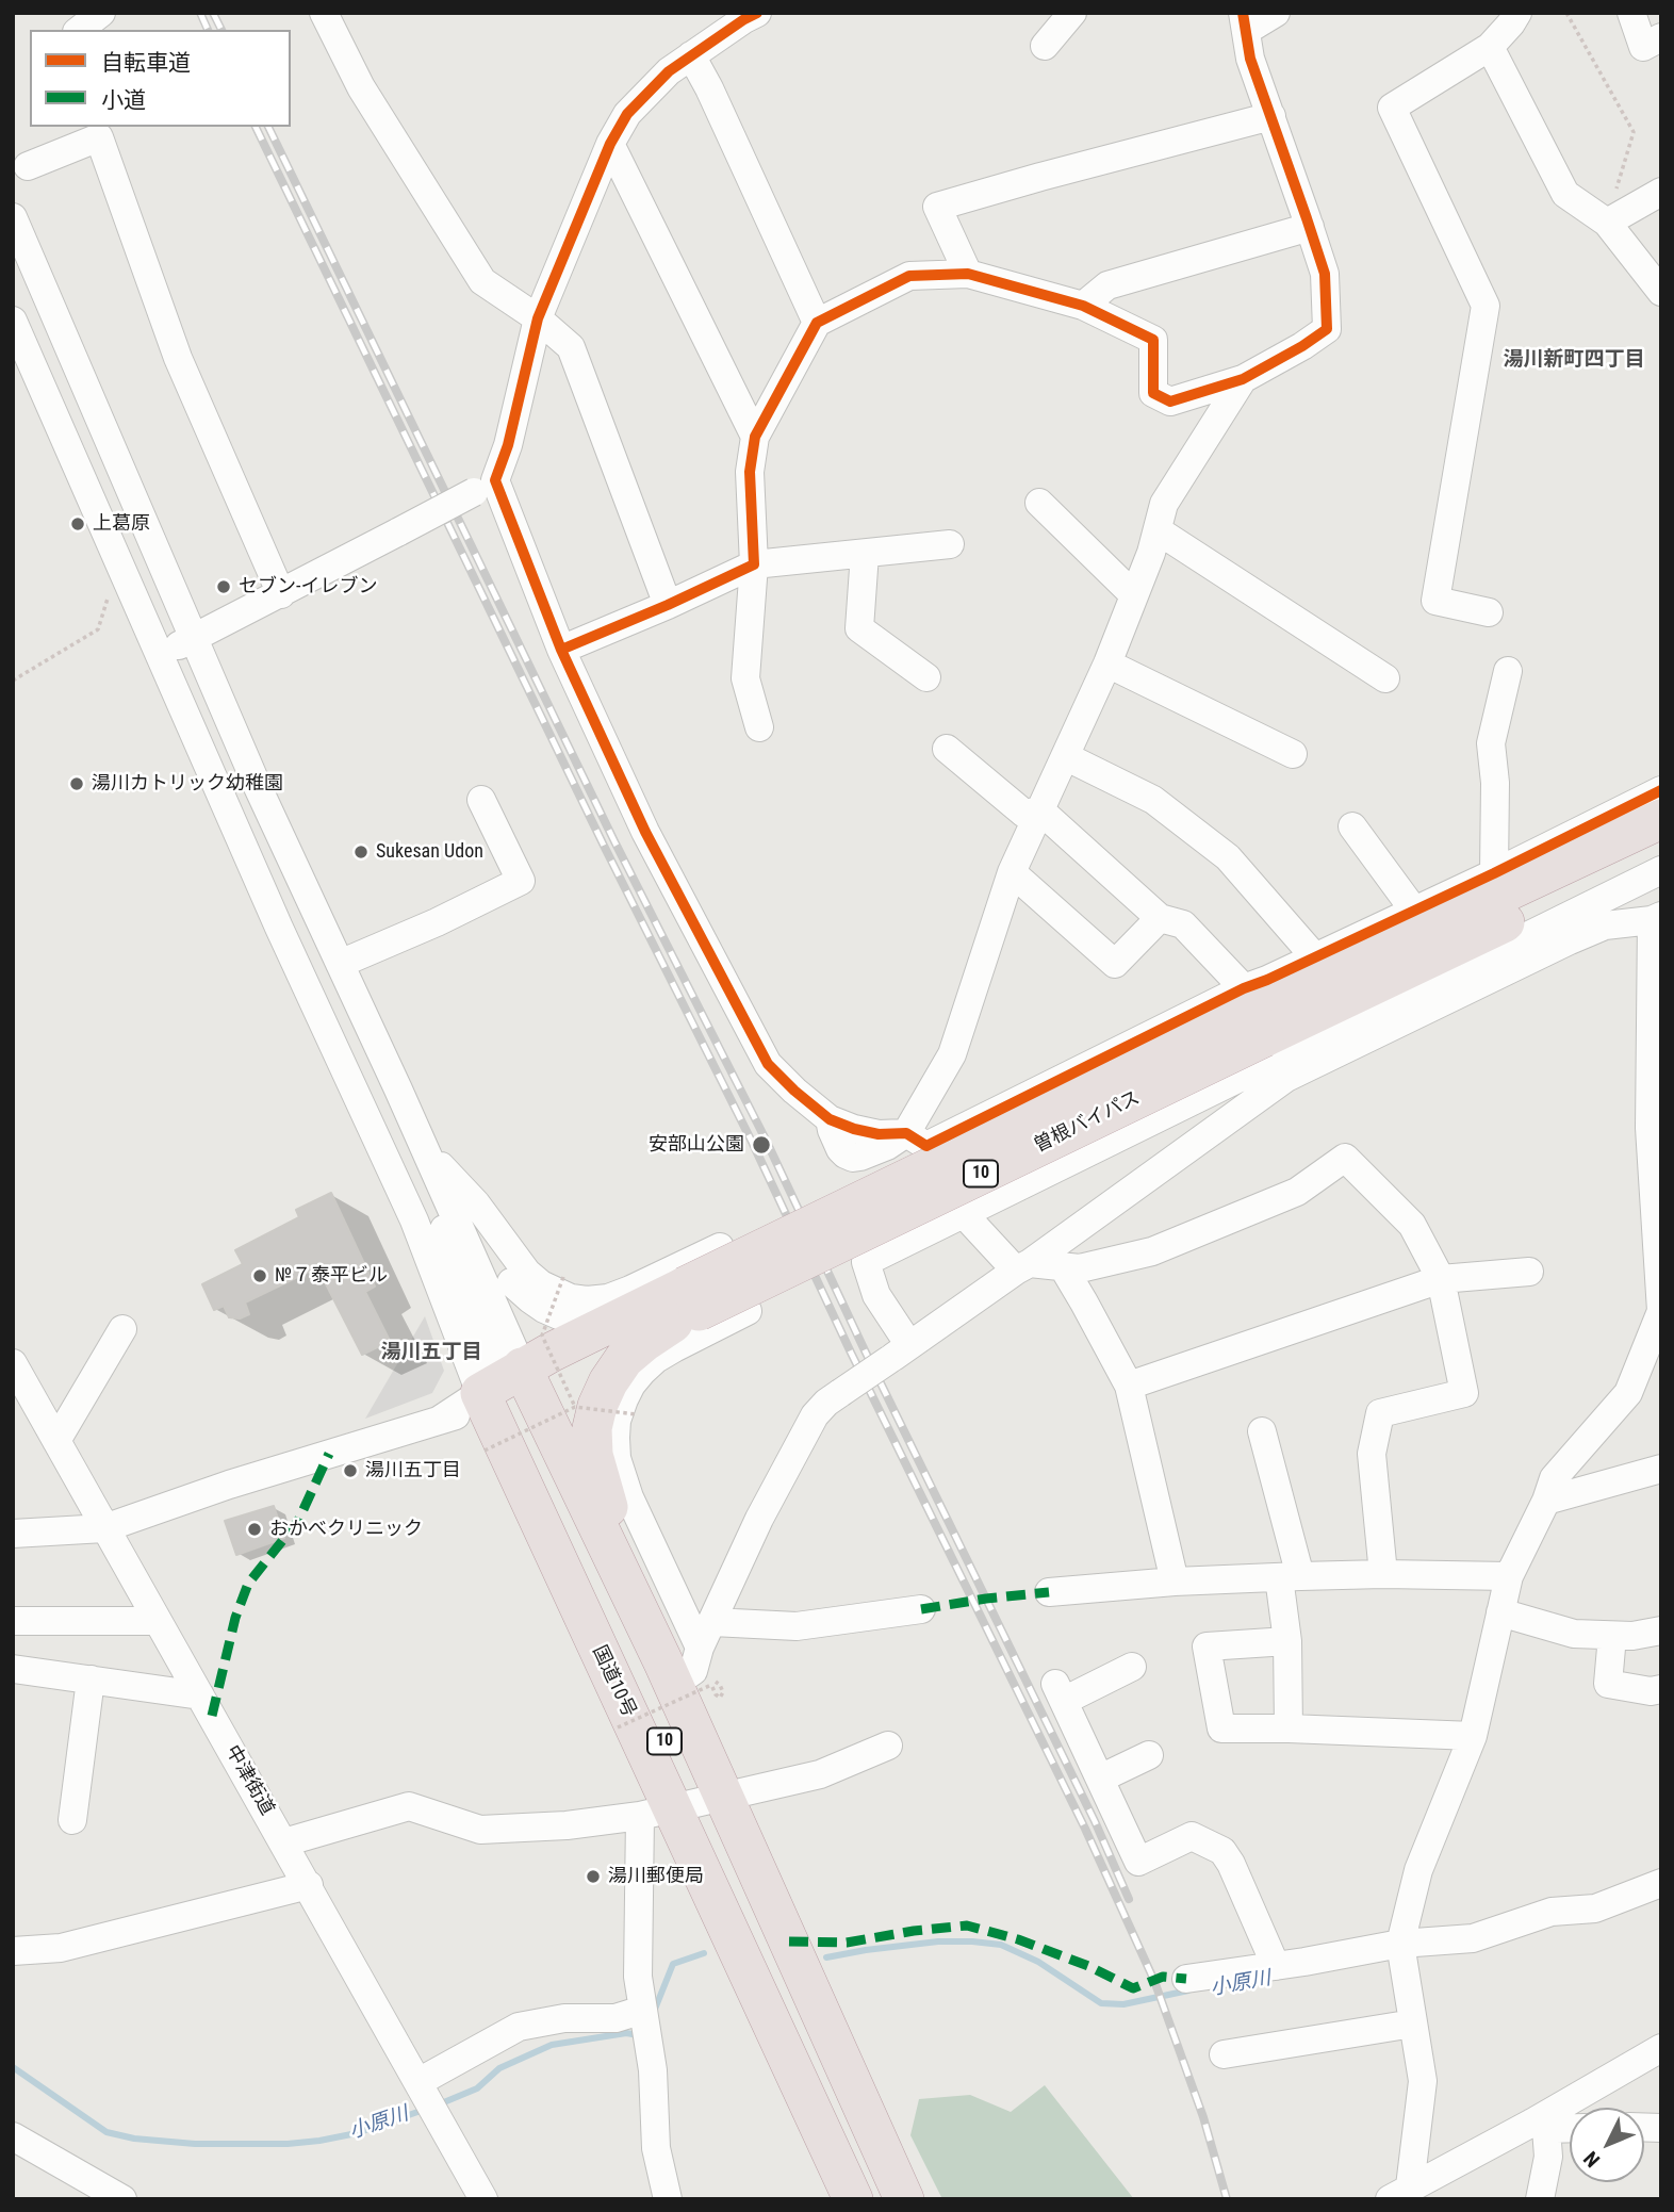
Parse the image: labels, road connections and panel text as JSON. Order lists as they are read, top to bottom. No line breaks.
{"streets":{"highway":["曽根バイパス","10","国道10号"],"street":["中津街道"]},"crossings":[["曽根バイパス","10"],["曽根バイパス","国道10号"],["10","国道10号"]],"districts":["湯川新町四丁目","湯川五丁目"],"water":["小原川"],"places":["上葛原","セブン-イレブン","湯川カトリック幼稚園","Sukesan Udon","安部山公園","№７泰平ビル","湯川五丁目","おかべクリニック","湯川郵便局"],"legend":["自転車道","小道"],"north":"bottom left"}
